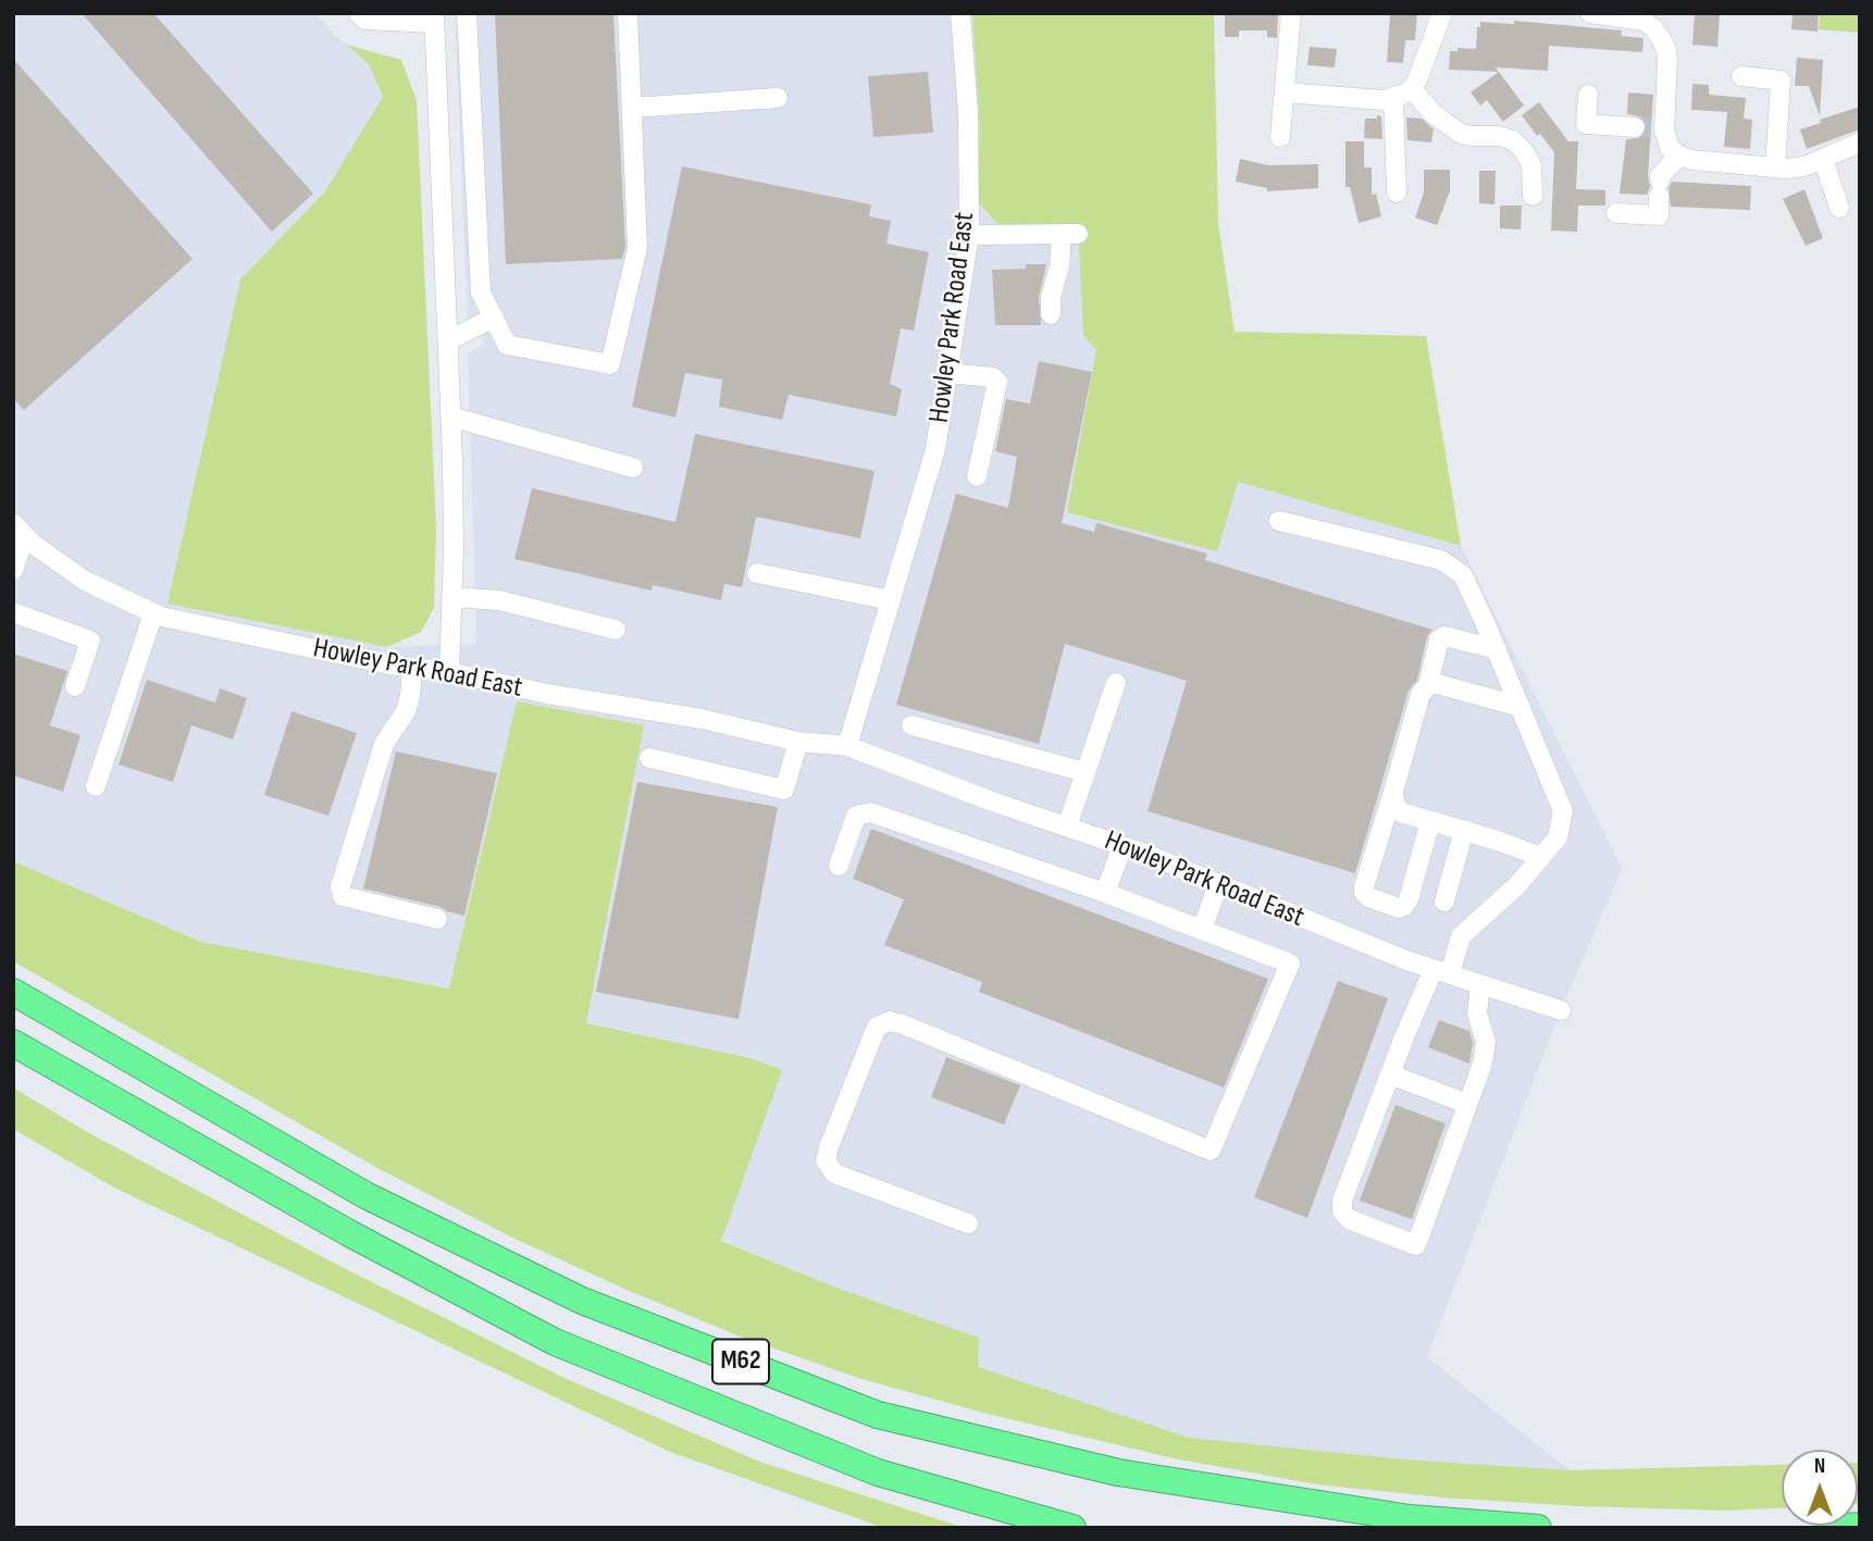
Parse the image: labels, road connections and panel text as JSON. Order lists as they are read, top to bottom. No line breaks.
{"streets":{"highway":["M62"],"street":["Howley Park Road East"]},"north":"top"}
